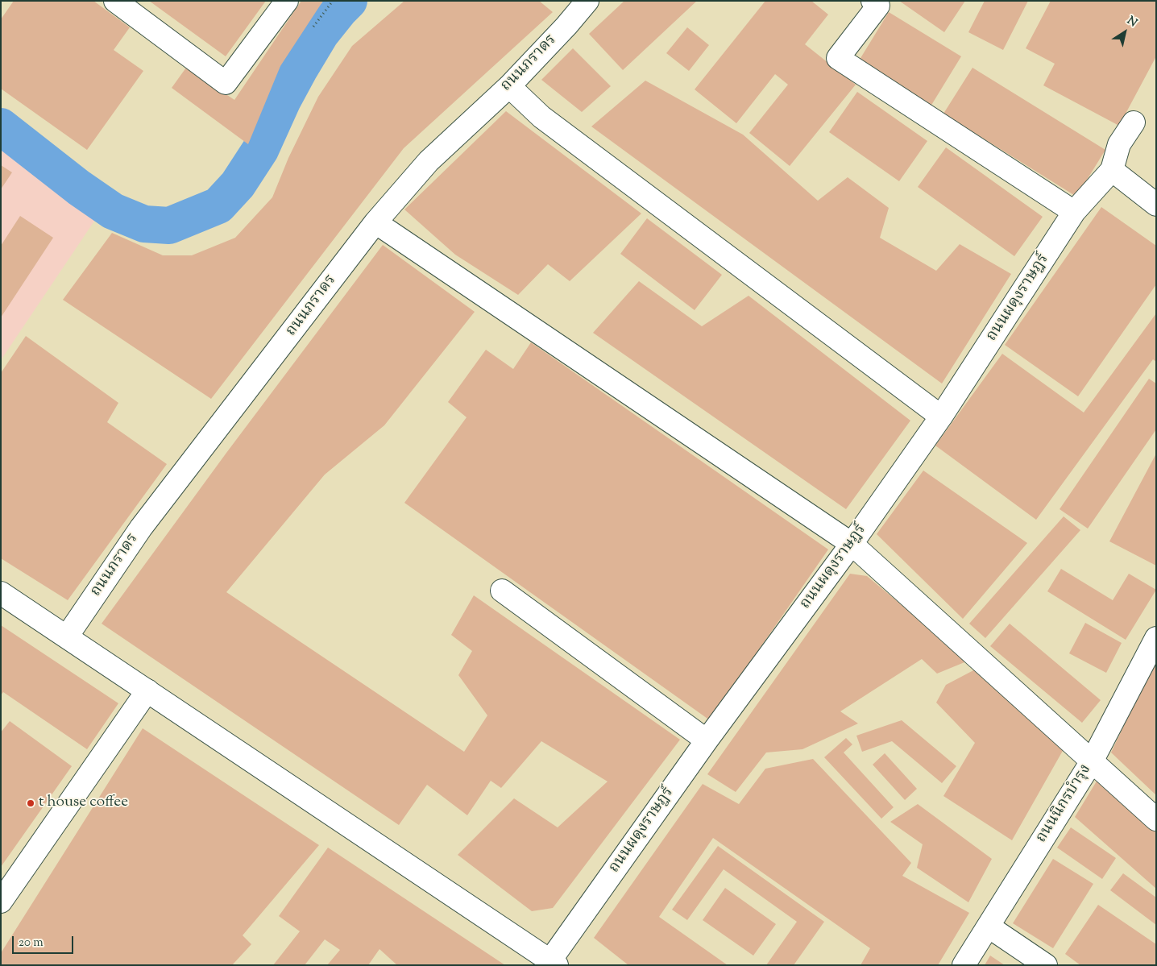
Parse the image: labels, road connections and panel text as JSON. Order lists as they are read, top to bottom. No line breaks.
{"streets":{"street":["ถนนภราดร","ถนนผดุงราษฎร์","ถนนนิกรบำรุง"]},"places":["t house coffee"],"scale_bar":"20 m","north":"top right"}
